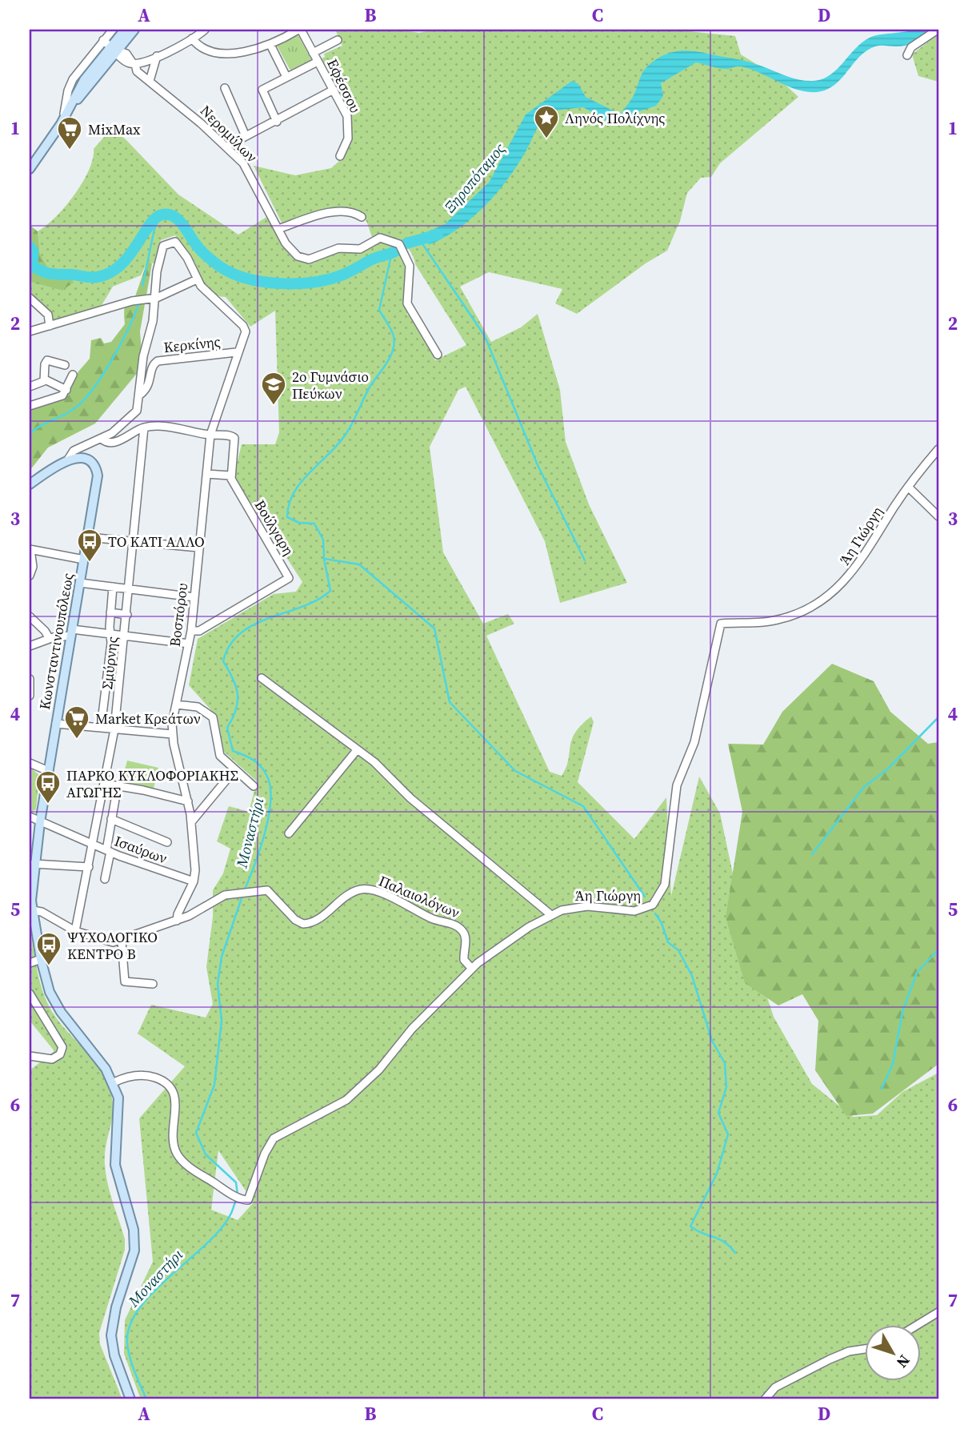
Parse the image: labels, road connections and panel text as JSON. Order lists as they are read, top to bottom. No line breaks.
{"streets":{"main road":["Κωνσταντινουπόλεως"],"street":["Εφέσσου","Νερομύλων","Κερκίνης","Βούλγαρη","Άη Γιώργη","Βοσπόρου","Σμύρνης","Ισαύρων","Παλαιολόγων"]},"crossings":[["Κερκίνης","Βοσπόρου"],["Βούλγαρη","Βοσπόρου"],["Άη Γιώργη","Κωνσταντινουπόλεως"],["Άη Γιώργη","Παλαιολόγων"],["Βοσπόρου","Ισαύρων"],["Κωνσταντινουπόλεως","Ισαύρων"],["Κωνσταντινουπόλεως","Παλαιολόγων"],["Σμύρνης","Ισαύρων"],["Σμύρνης","Παλαιολόγων"]],"water":["Ξηροπόταμος","Μοναστήρι"],"places":{"place":["Ληνός Πολίχνης"],"supermarket":["MixMax","Market Κρεάτων"],"school or university":["2ο Γυμνάσιο Πεύκων"],"bus stop":["ΤΟ ΚΑΤΙ ΑΛΛΟ","ΠΑΡΚΟ ΚΥΚΛΟΦΟΡΙΑΚΗΣ ΑΓΩΓΗΣ","ΨΥΧΟΛΟΓΙΚΟ ΚΕΝΤΡΟ B"]},"north":"bottom right","grid":{"columns":["A","B","C","D"],"rows":["1","2","3","4","5","6","7"]}}
